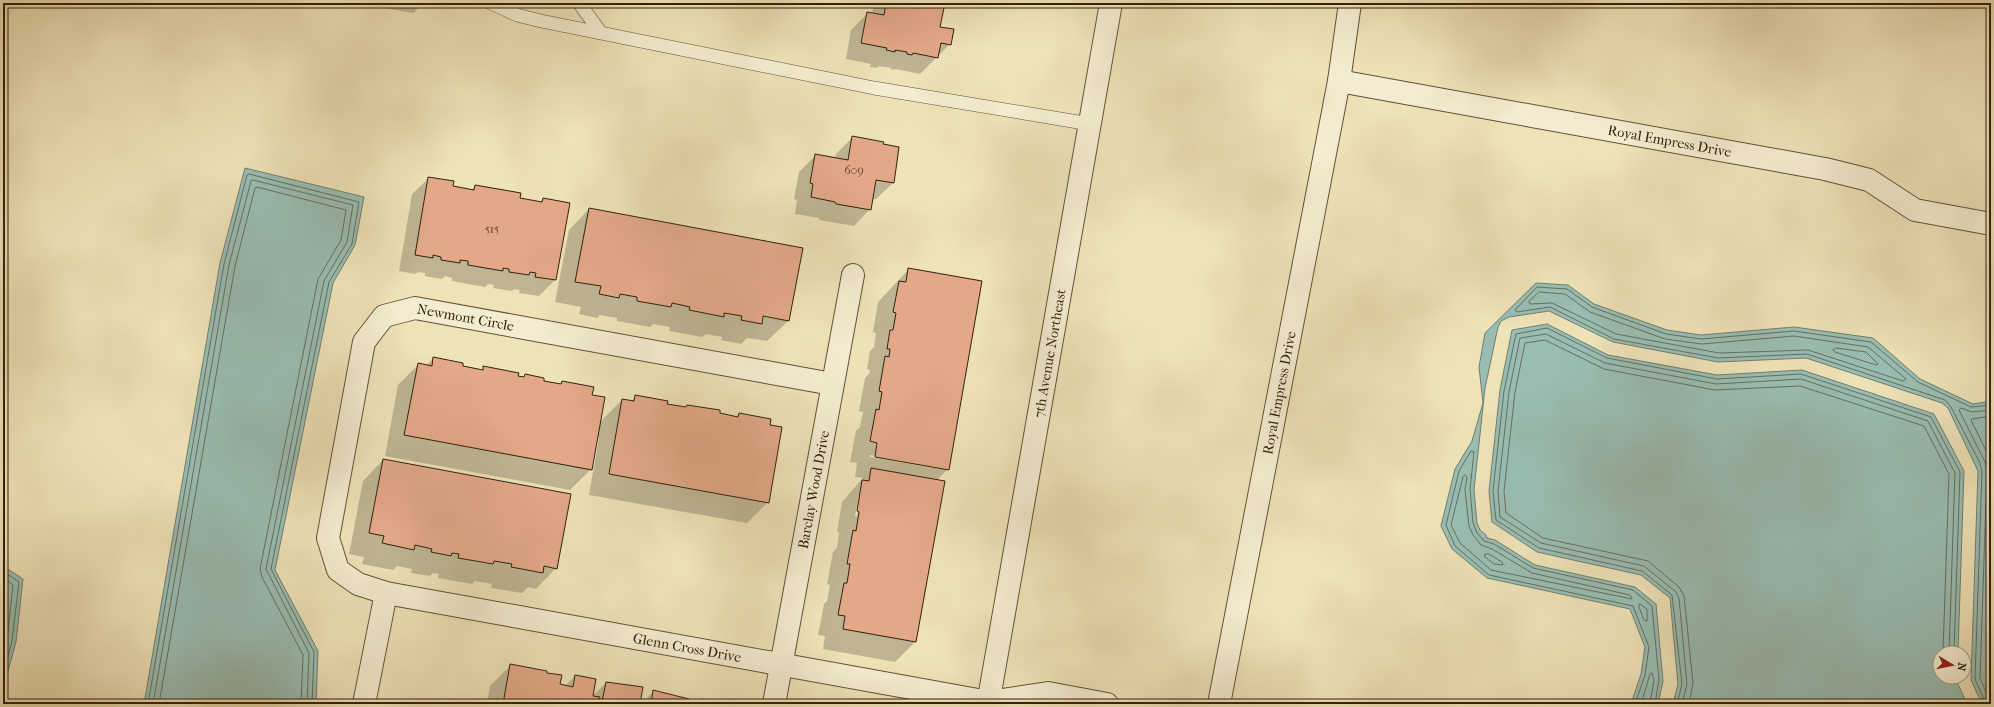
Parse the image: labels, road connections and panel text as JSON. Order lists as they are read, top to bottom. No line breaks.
{"streets":{"street":["Royal Empress Drive","Newmont Circle","7th Avenue Northeast","Barclay Wood Drive","Glenn Cross Drive"]},"crossings":[["Newmont Circle","Barclay Wood Drive"],["Newmont Circle","Glenn Cross Drive"],["7th Avenue Northeast","Glenn Cross Drive"],["Barclay Wood Drive","Glenn Cross Drive"]],"house_numbers":["609","515"],"north":"right"}
